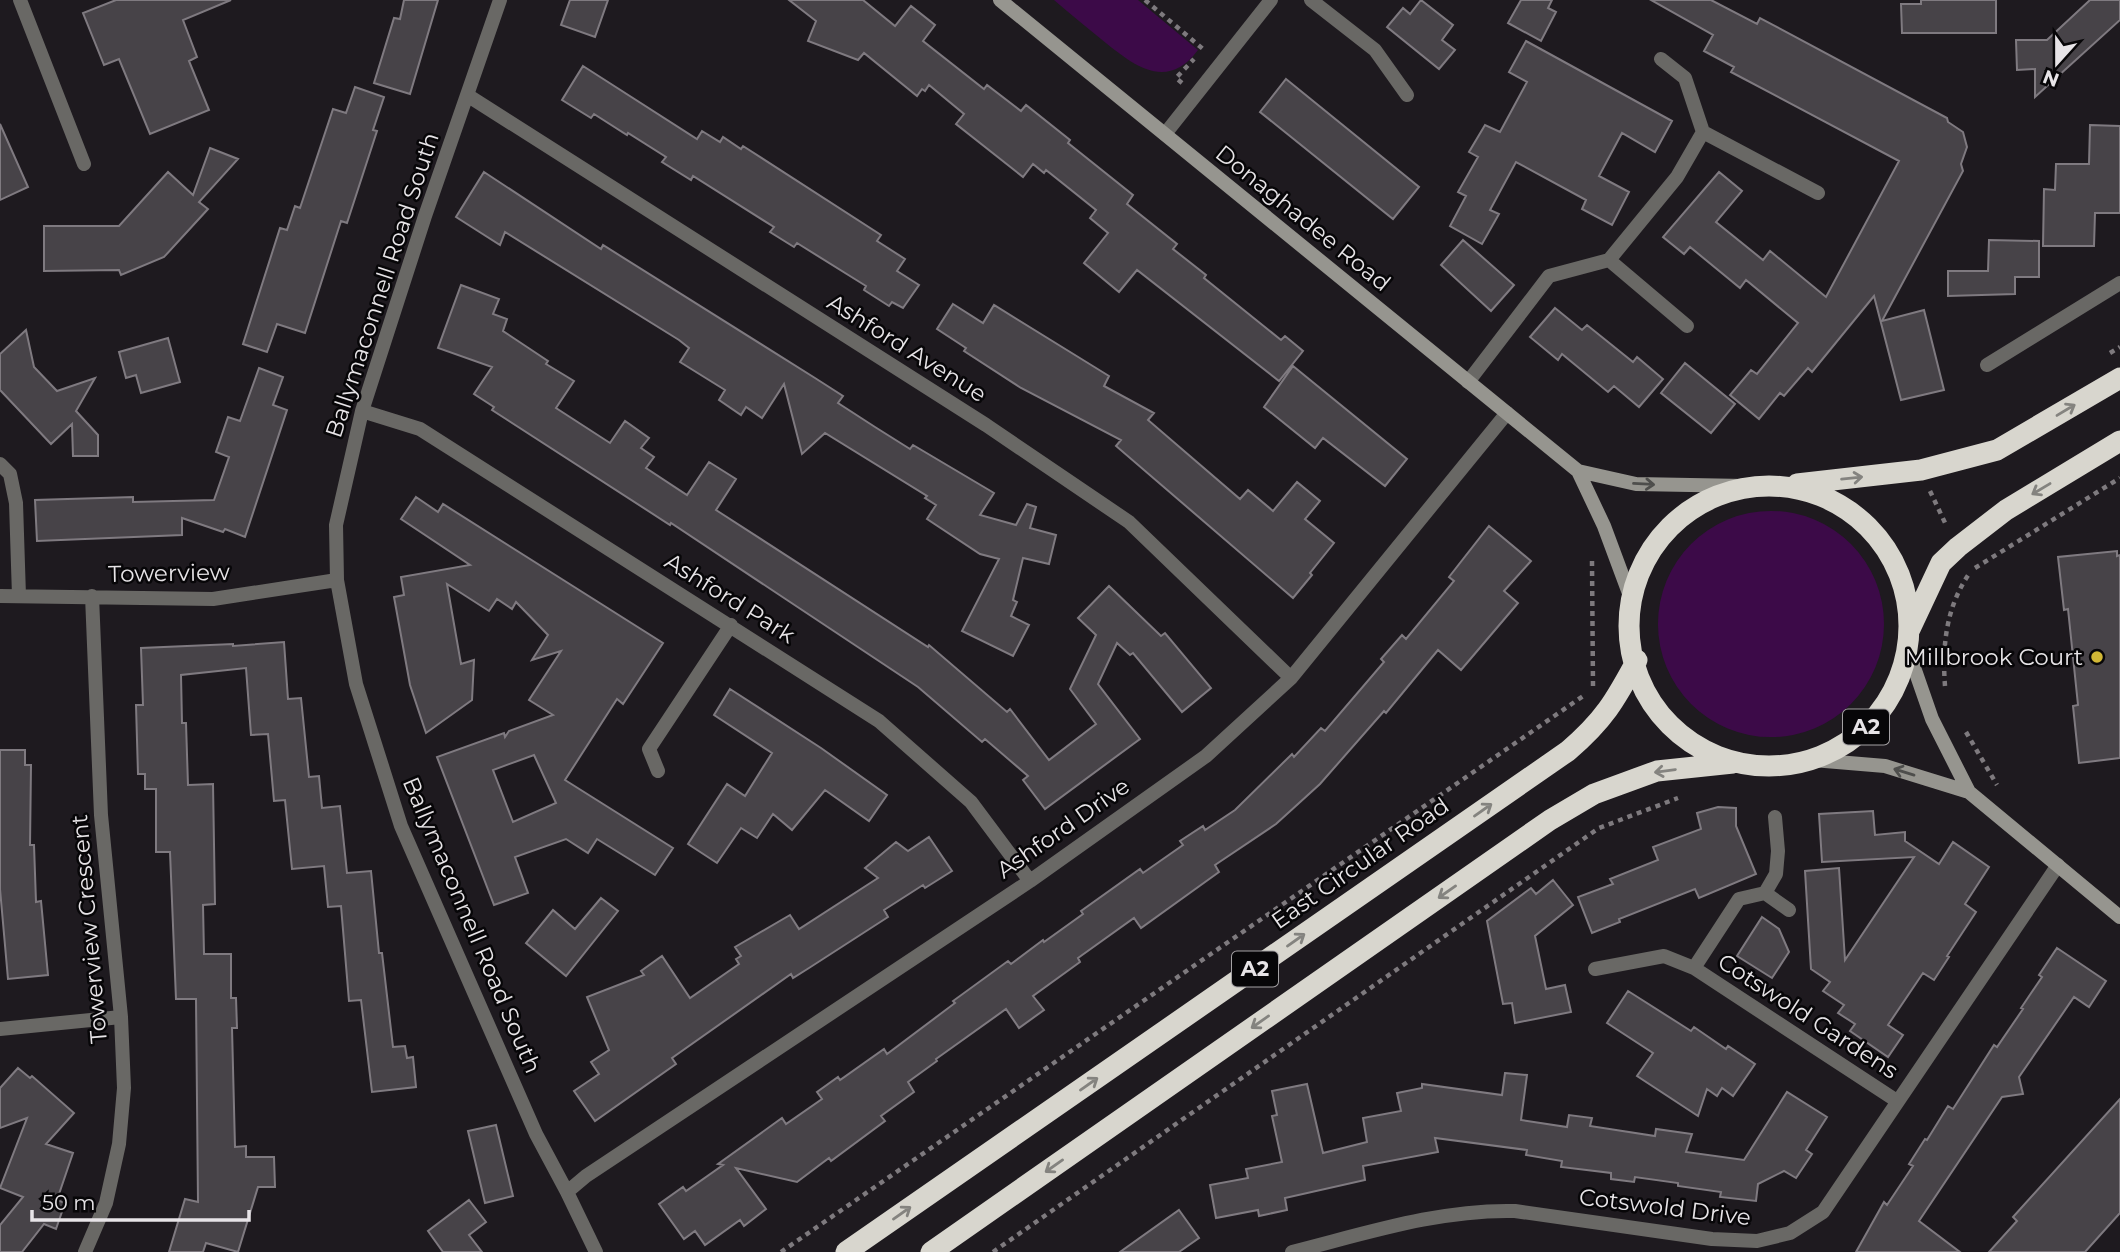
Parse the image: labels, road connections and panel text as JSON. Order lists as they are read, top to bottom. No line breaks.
{"streets":{"highway":["A2","East Circular Road"],"main road":["Donaghadee Road"],"street":["Ballymaconnell Road South","Ashford Avenue","Towerview","Ashford Park","Ashford Drive","Towerview Crescent","Cotswold Gardens","Cotswold Drive"]},"crossings":[["Donaghadee Road","A2"],["Donaghadee Road","Ashford Drive"],["Ballymaconnell Road South","Ashford Avenue"],["Ballymaconnell Road South","Towerview"],["Ballymaconnell Road South","Ashford Park"],["Ballymaconnell Road South","Ashford Drive"],["Ashford Avenue","Ashford Drive"],["Towerview","Towerview Crescent"],["Ashford Park","Ashford Drive"],["A2","East Circular Road"],["Cotswold Gardens","Cotswold Drive"]],"places":["Millbrook Court"],"scale_bar":"50 m","north":"bottom"}
